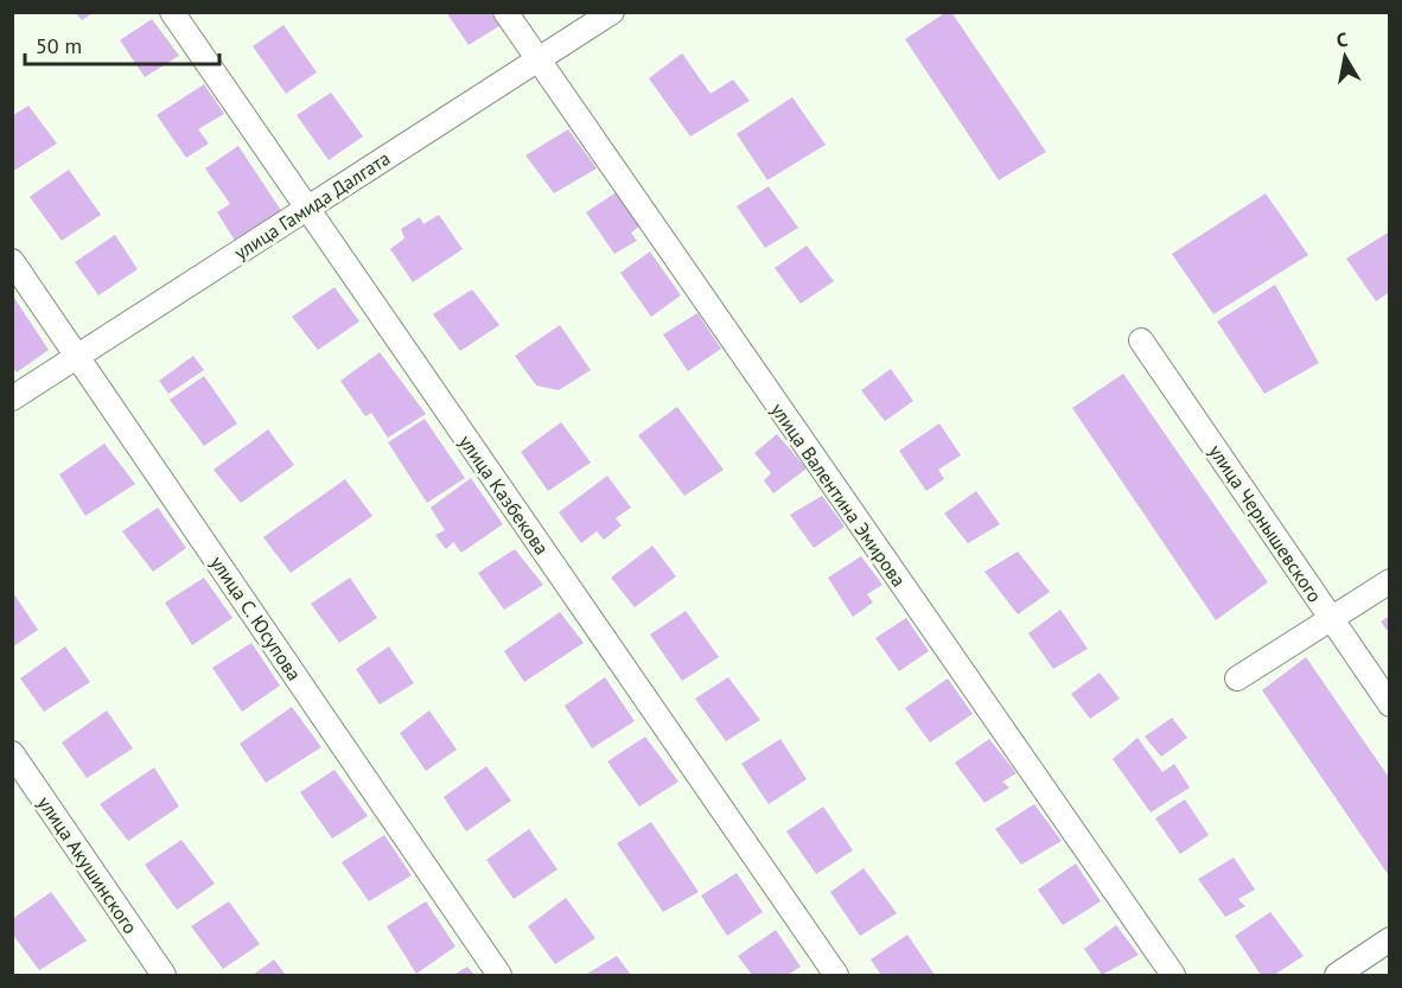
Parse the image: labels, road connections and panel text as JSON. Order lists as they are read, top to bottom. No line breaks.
{"streets":{"street":["улица Гамида Далгата","улица Казбекова","улица Валентина Эмирова","улица Чернышевского","улица С. Юсупова","улица Акушинского"]},"crossings":[["улица Гамида Далгата","улица Казбекова"],["улица Гамида Далгата","улица Валентина Эмирова"],["улица Гамида Далгата","улица С. Юсупова"]],"scale_bar":"50 m","north":"top"}
